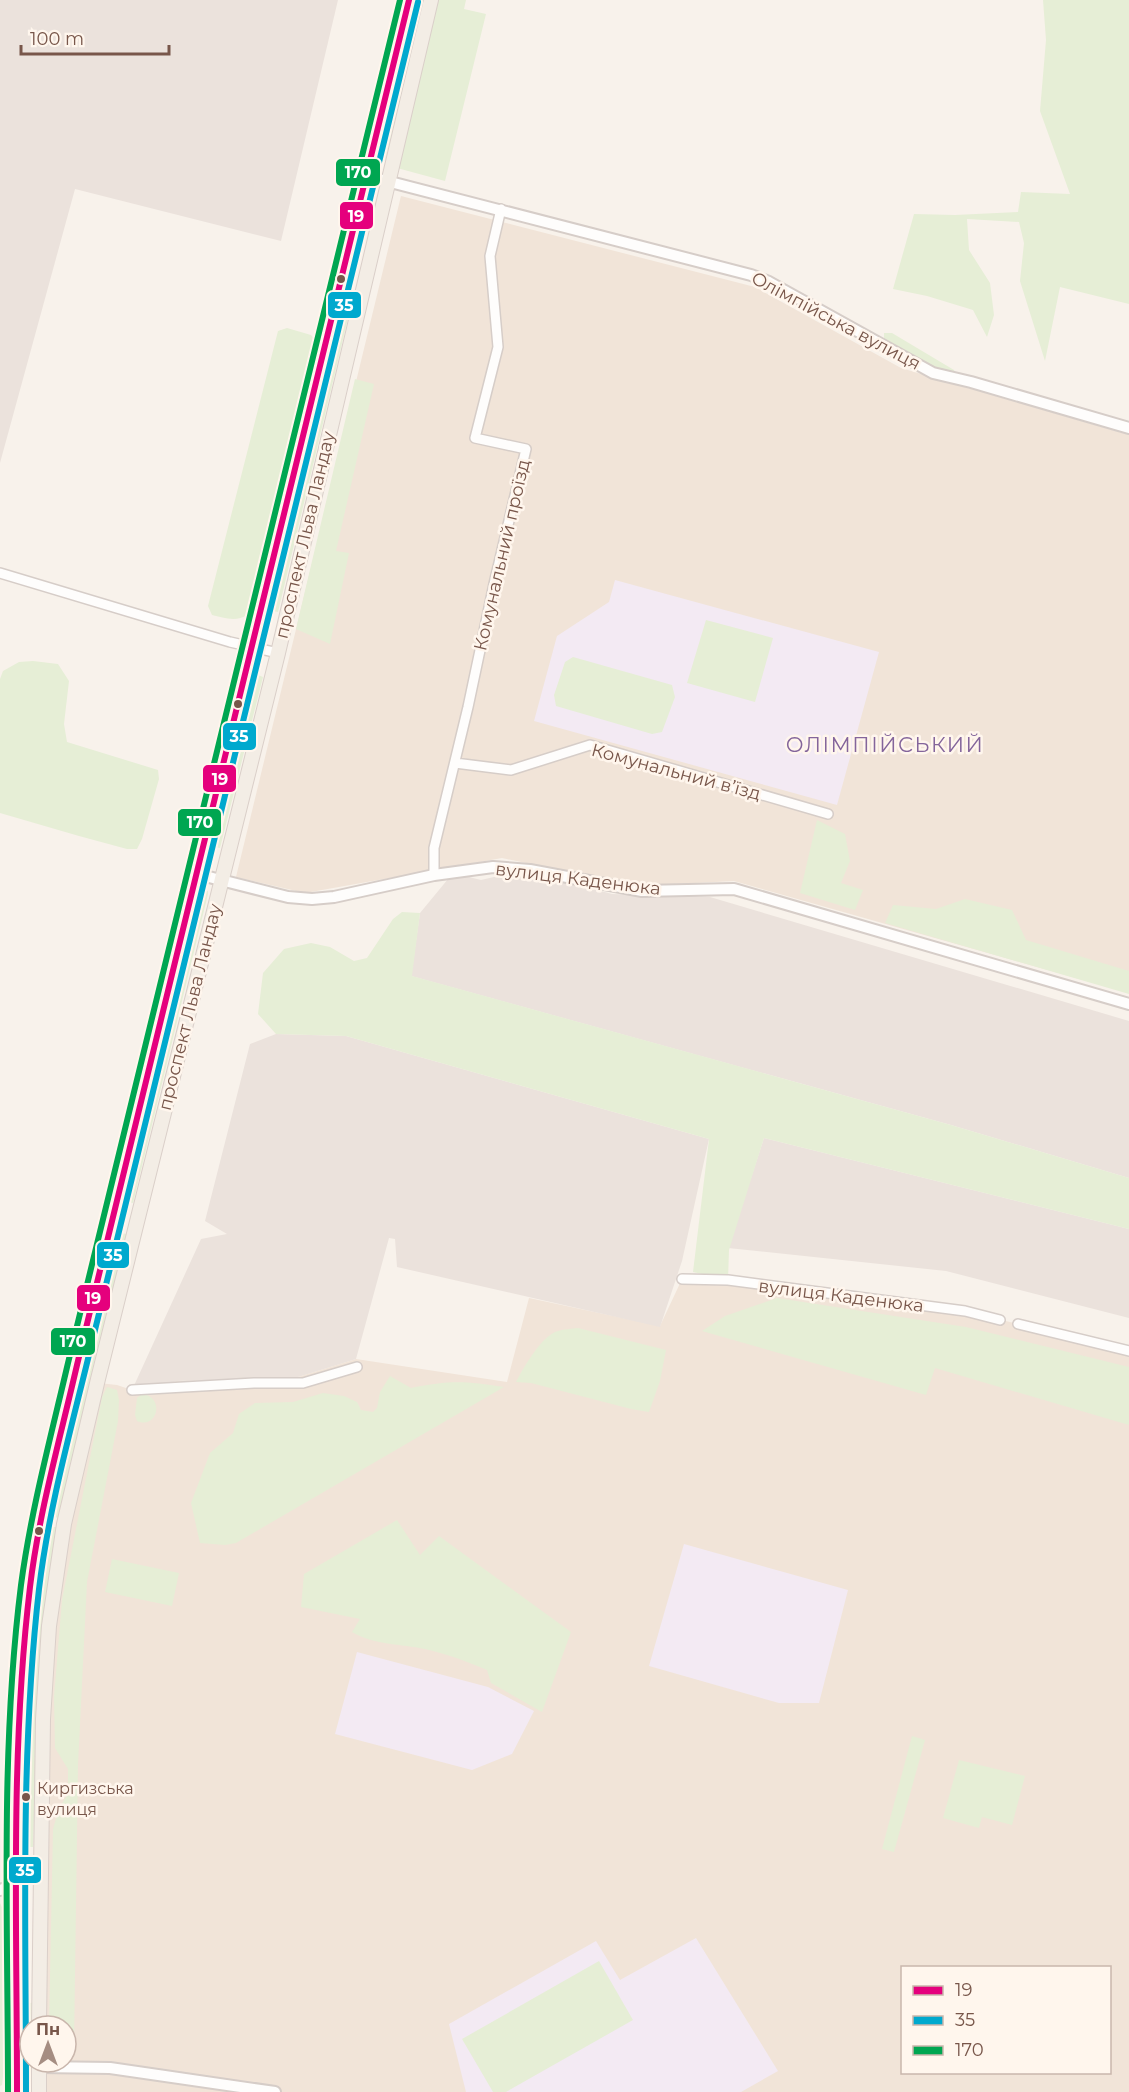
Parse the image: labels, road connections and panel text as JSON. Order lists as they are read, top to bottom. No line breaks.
{"streets":{"main road":["проспект Льва Ландау"],"street":["Олімпійська вулиця","Комунальний проїзд","Комунальний в’їзд","вулиця Каденюка"]},"crossings":[["Олімпійська вулиця","проспект Льва Ландау"],["Олімпійська вулиця","Комунальний проїзд"],["проспект Льва Ландау","вулиця Каденюка"],["Комунальний проїзд","Комунальний в’їзд"]],"districts":["ОЛІМПІЙСЬКИЙ"],"places":["Киргизська вулиця"],"lines":["transit line 19","transit line 170","transit line 35"],"legend":["19","35","170"],"scale_bar":"100 m","north":"top"}
